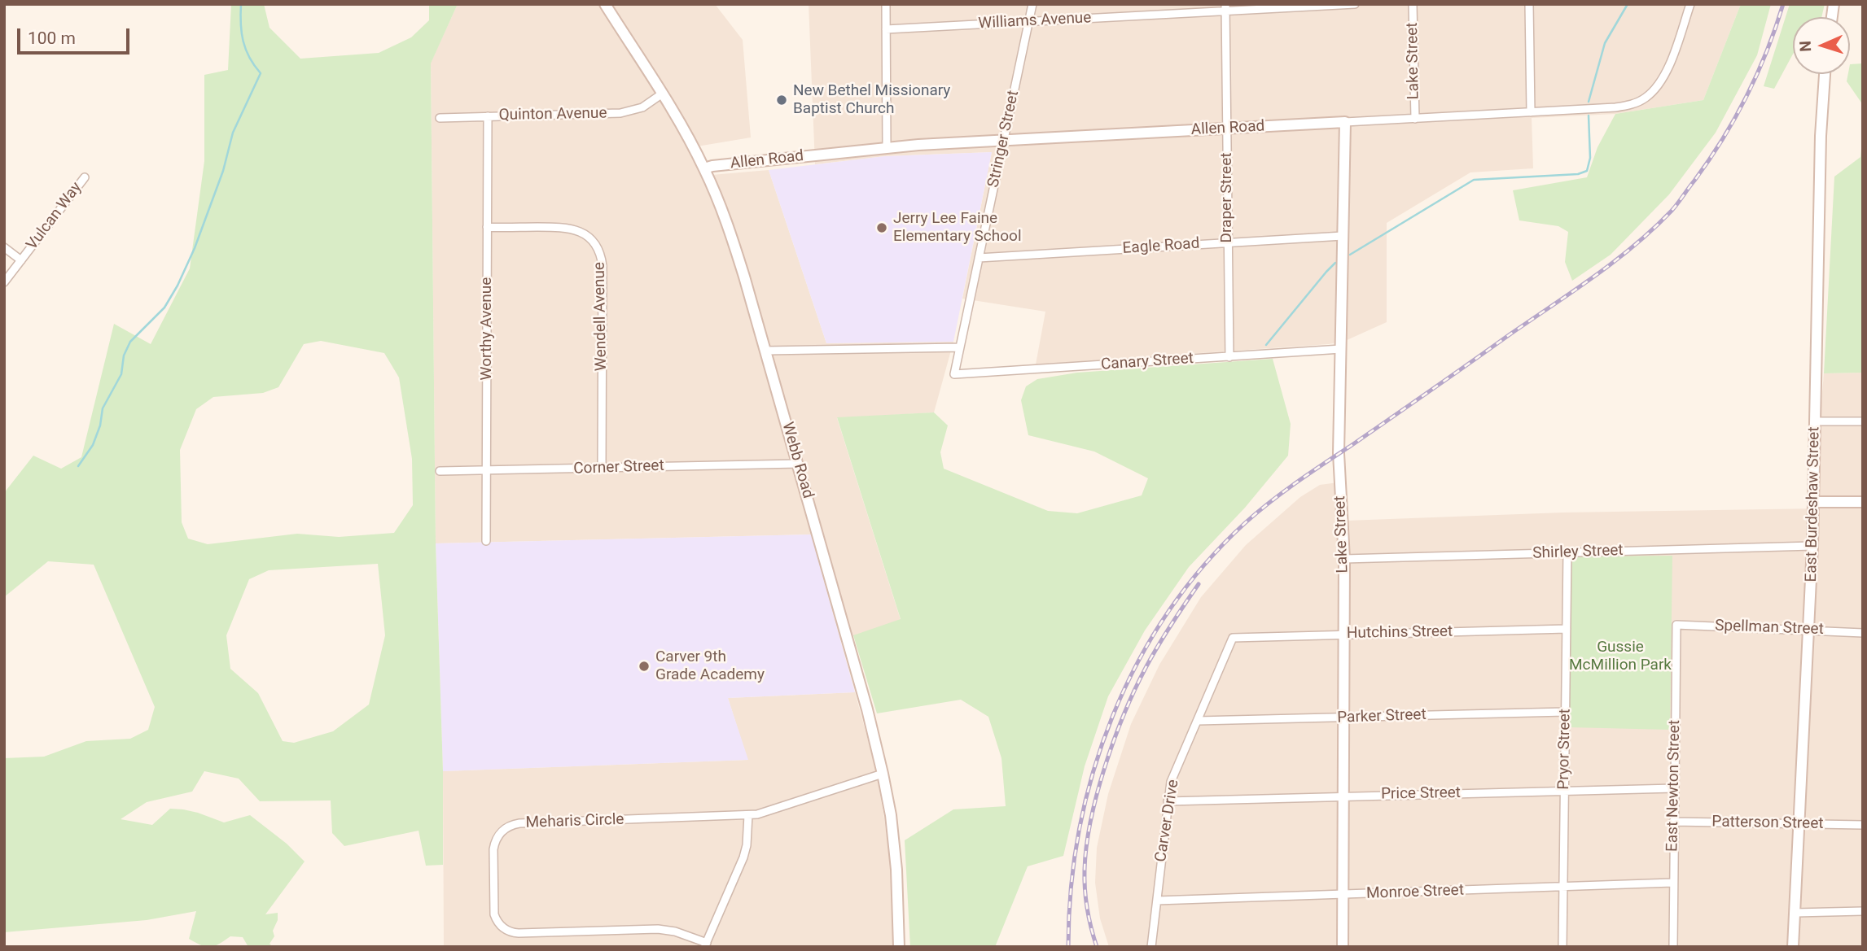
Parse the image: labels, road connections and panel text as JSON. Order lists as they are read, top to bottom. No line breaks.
{"streets":{"street":["Williams Avenue","Lake Street","Quinton Avenue","Allen Road","Stringer Street","Draper Street","Vulcan Way","Eagle Road","Wendell Avenue","Worthy Avenue","Canary Street","Webb Road","Corner Street","East Burdeshaw Street","Shirley Street","Spellman Street","Hutchins Street","Parker Street","Pryor Street","East Newton Street","Price Street","Carver Drive","Meharis Circle","Patterson Street","Monroe Street"]},"crossings":[["Williams Avenue","Stringer Street"],["Williams Avenue","Draper Street"],["Lake Street","Allen Road"],["Lake Street","Eagle Road"],["Lake Street","Canary Street"],["Lake Street","Shirley Street"],["Lake Street","Hutchins Street"],["Lake Street","Parker Street"],["Lake Street","Price Street"],["Lake Street","Monroe Street"],["Quinton Avenue","Worthy Avenue"],["Quinton Avenue","Webb Road"],["Allen Road","Stringer Street"],["Allen Road","Draper Street"],["Allen Road","Webb Road"],["Stringer Street","Eagle Road"],["Stringer Street","Canary Street"],["Draper Street","Eagle Road"],["Draper Street","Canary Street"],["Wendell Avenue","Worthy Avenue"],["Wendell Avenue","Corner Street"],["Worthy Avenue","Corner Street"],["Webb Road","Corner Street"],["Webb Road","Meharis Circle"],["East Burdeshaw Street","Shirley Street"],["East Burdeshaw Street","Spellman Street"],["East Burdeshaw Street","Patterson Street"],["Shirley Street","Pryor Street"],["Spellman Street","East Newton Street"],["Hutchins Street","Pryor Street"],["Hutchins Street","Carver Drive"],["Parker Street","Pryor Street"],["Parker Street","Carver Drive"],["Pryor Street","Price Street"],["Pryor Street","Monroe Street"],["East Newton Street","Price Street"],["East Newton Street","Patterson Street"],["East Newton Street","Monroe Street"],["Price Street","Carver Drive"],["Carver Drive","Monroe Street"]],"parks":["Gussie McMillion Park"],"places":["New Bethel Missionary Baptist Church","Jerry Lee Faine Elementary School","Carver 9th Grade Academy"],"scale_bar":"100 m","north":"left"}
